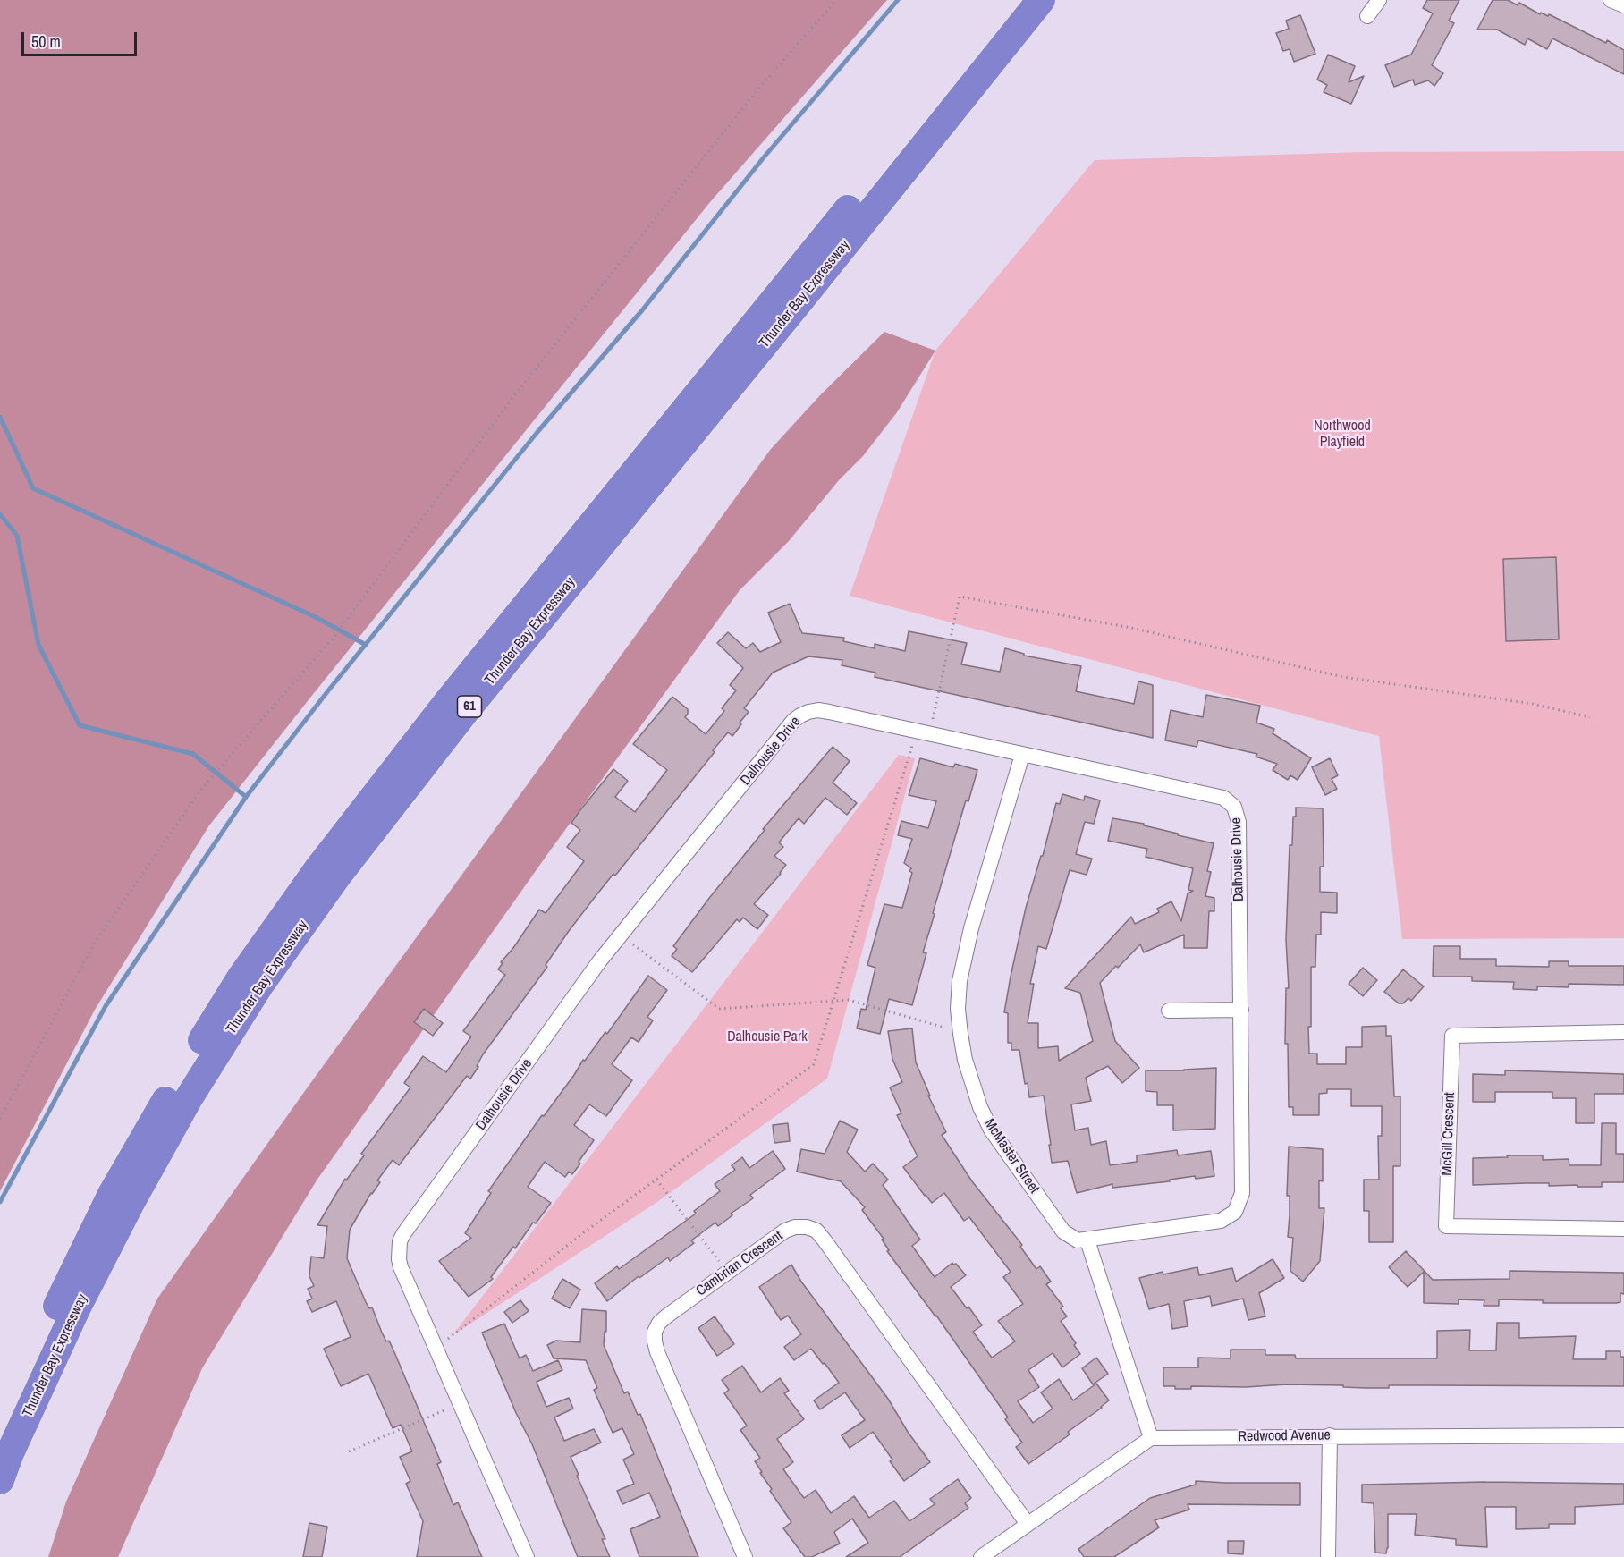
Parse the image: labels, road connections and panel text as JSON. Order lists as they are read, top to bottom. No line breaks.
{"streets":{"highway":["Thunder Bay Expressway","61"],"street":["Dalhousie Drive","McGill Crescent","McMaster Street","Cambrian Crescent","Redwood Avenue"]},"crossings":[["Dalhousie Drive","McMaster Street"]],"parks":["Northwood Playfield","Dalhousie Park"],"scale_bar":"50 m"}
